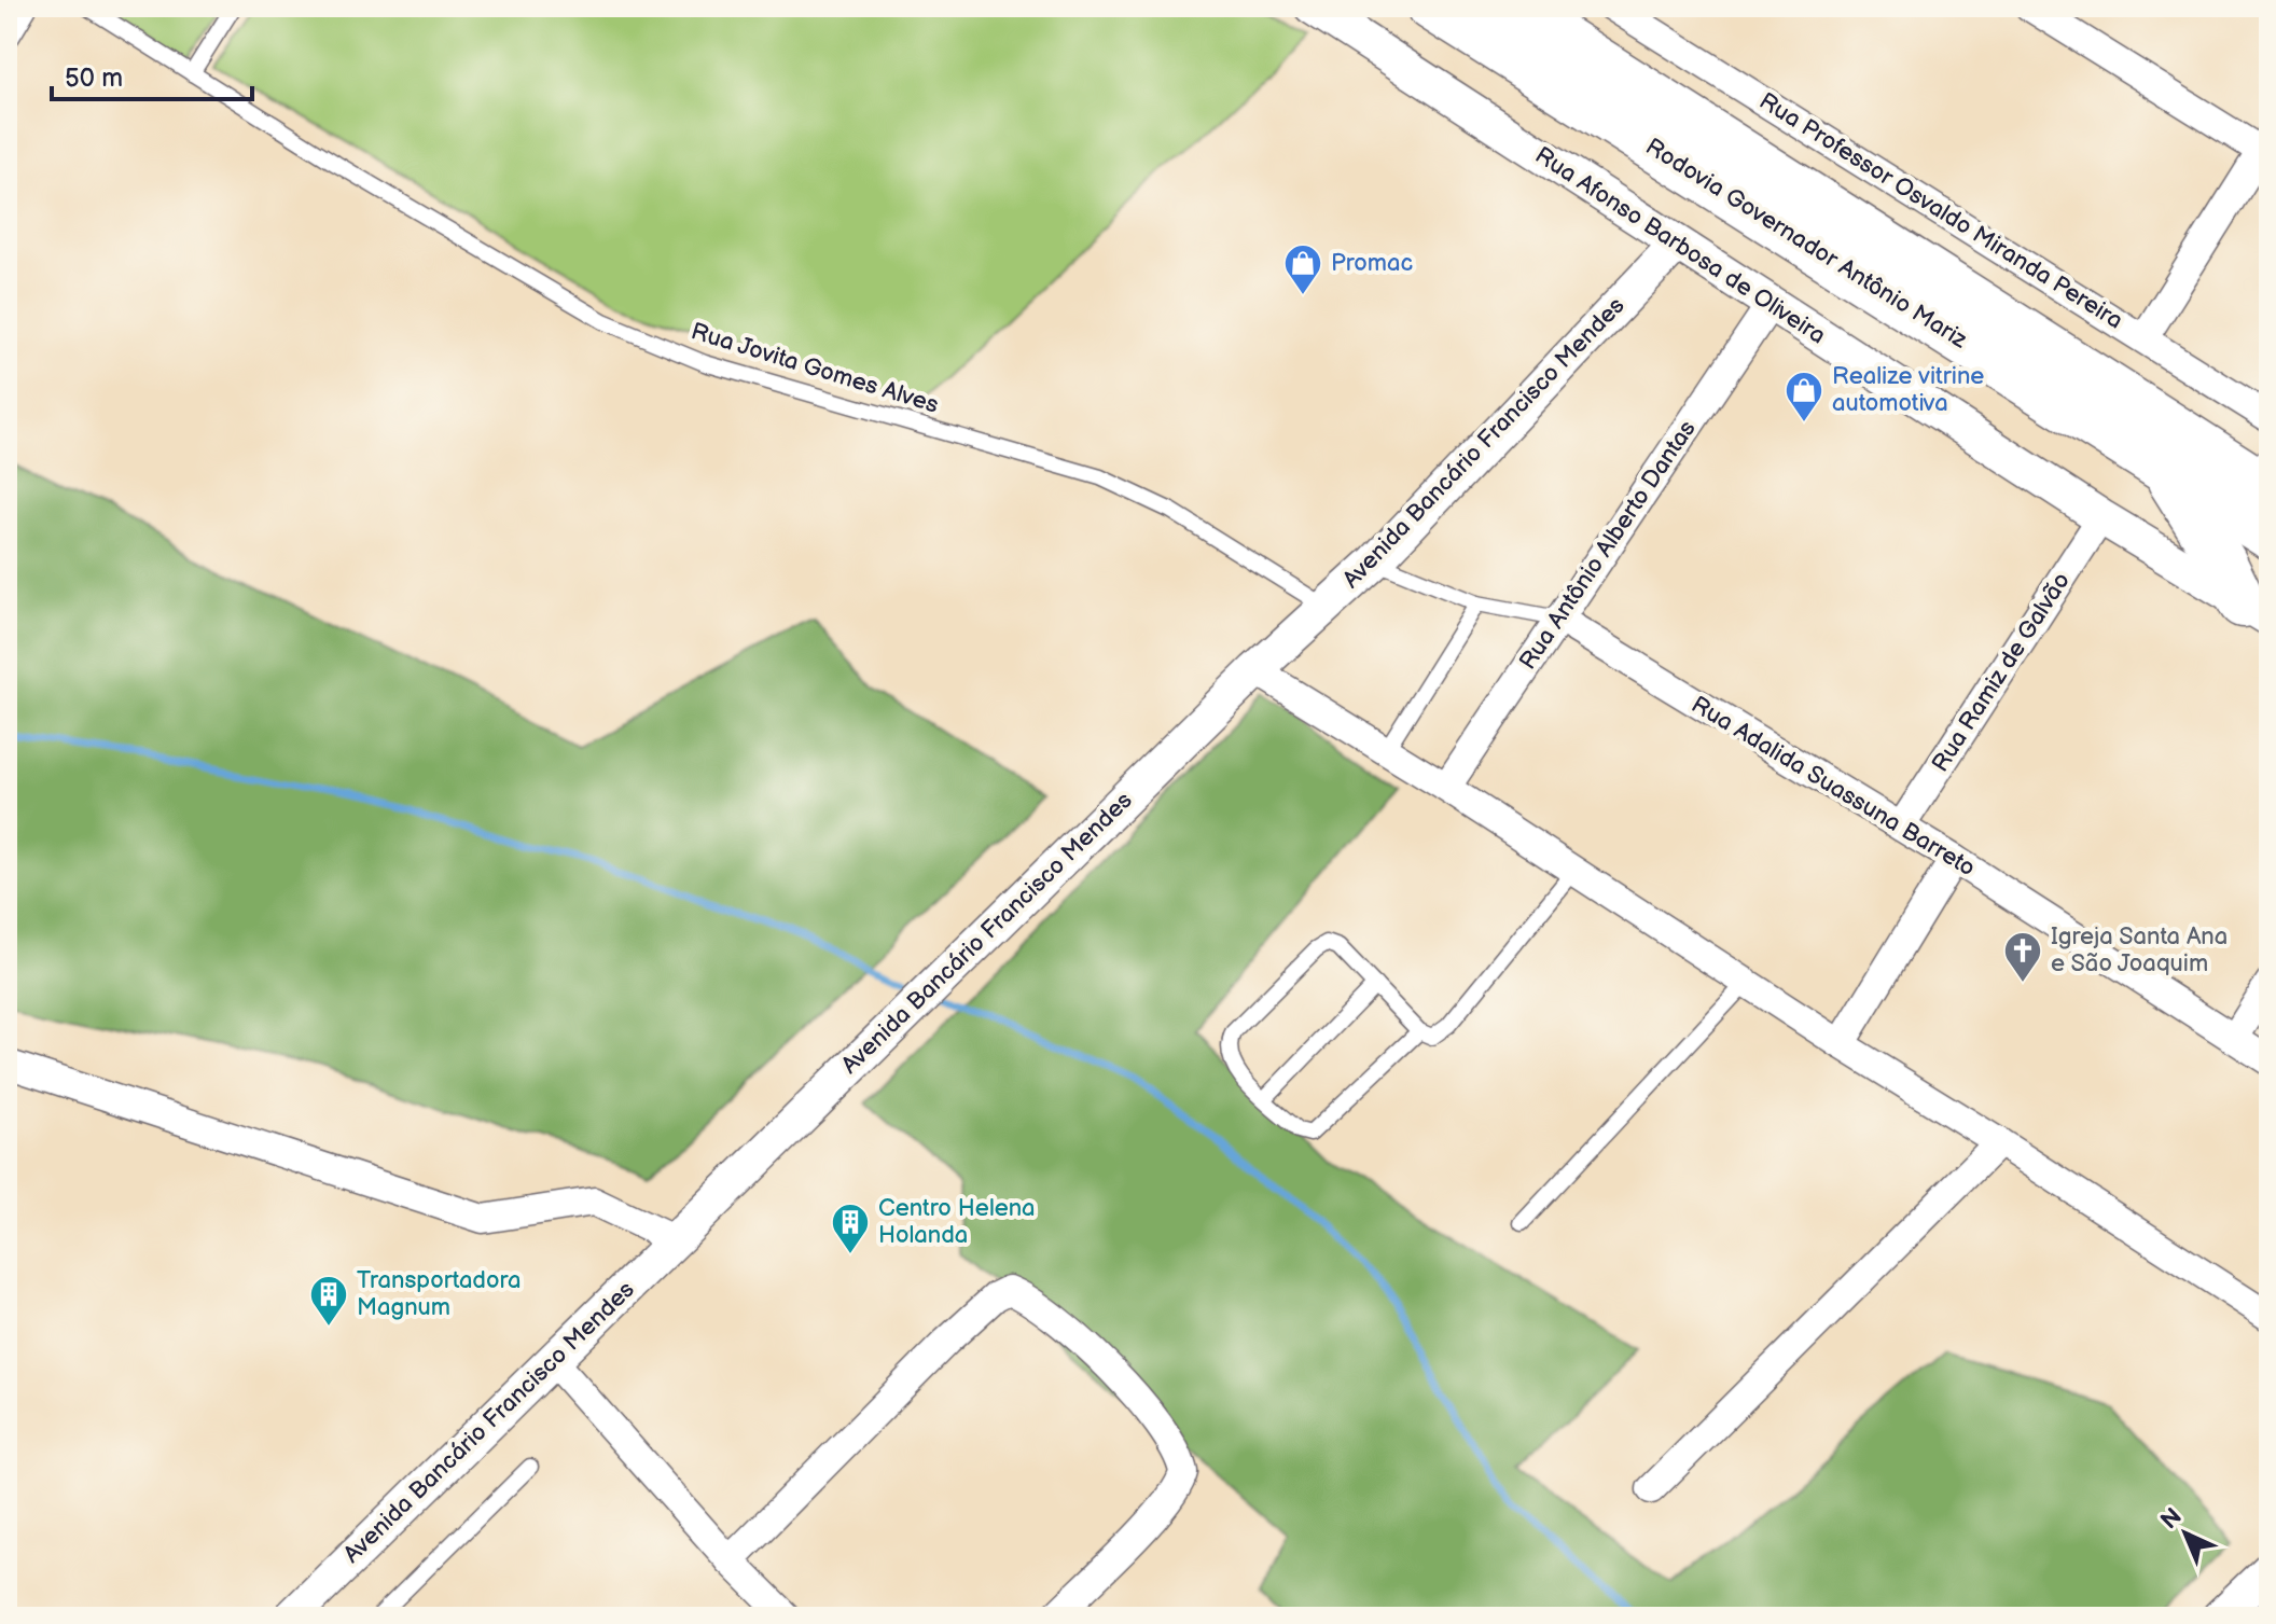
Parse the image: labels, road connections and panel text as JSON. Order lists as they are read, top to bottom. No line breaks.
{"streets":{"highway":["Rodovia Governador Antônio Mariz"],"street":["Rua Professor Osvaldo Miranda Pereira","Rua Afonso Barbosa de Oliveira","Avenida Bancário Francisco Mendes","Rua Antônio Alberto Dantas","Rua Ramiz de Galvão","Rua Adalida Suassuna Barreto"],"lane":["Rua Jovita Gomes Alves"]},"crossings":[["Rua Afonso Barbosa de Oliveira","Avenida Bancário Francisco Mendes"],["Rua Afonso Barbosa de Oliveira","Rua Antônio Alberto Dantas"],["Rua Afonso Barbosa de Oliveira","Rua Ramiz de Galvão"],["Rua Jovita Gomes Alves","Avenida Bancário Francisco Mendes"],["Avenida Bancário Francisco Mendes","Rua Adalida Suassuna Barreto"],["Rua Antônio Alberto Dantas","Rua Adalida Suassuna Barreto"],["Rua Ramiz de Galvão","Rua Adalida Suassuna Barreto"]],"places":{"shop":["Promac","Realize vitrine automotiva"],"church":["Igreja Santa Ana e São Joaquim"],"building":["Centro Helena Holanda","Transportadora Magnum"]},"scale_bar":"50 m","north":"top left"}
